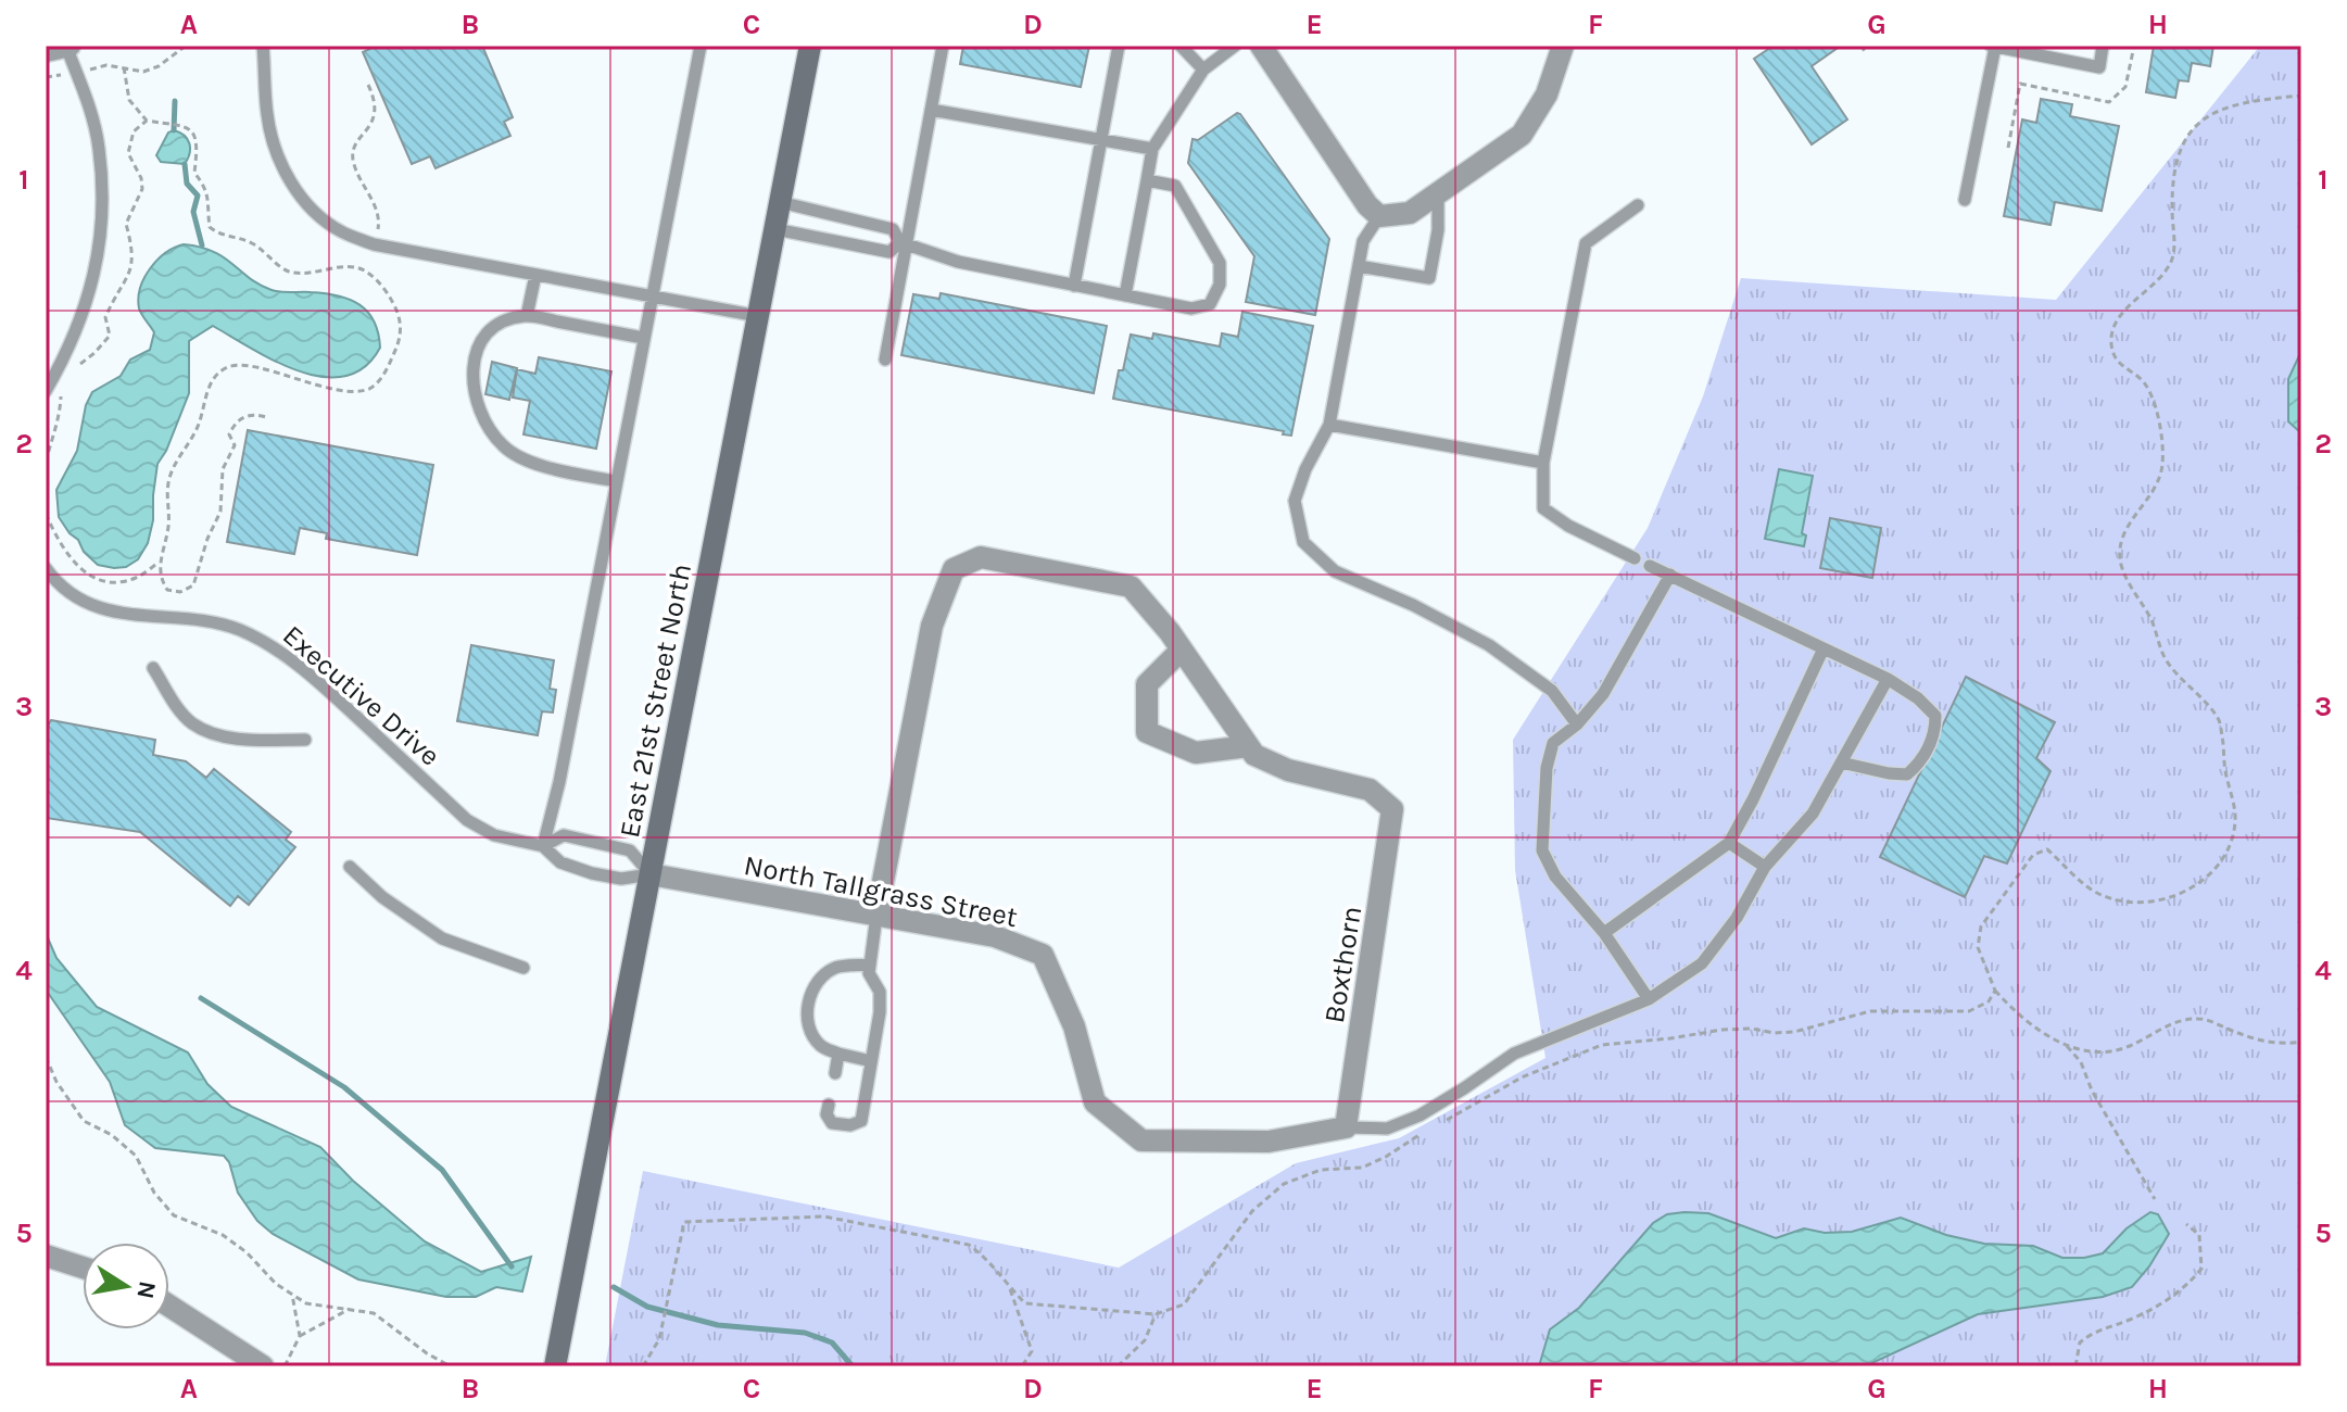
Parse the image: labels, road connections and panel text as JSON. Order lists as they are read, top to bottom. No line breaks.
{"streets":{"main road":["East 21st Street North"],"street":["North Tallgrass Street","Boxthorn"],"lane":["Executive Drive"]},"crossings":[["Executive Drive","East 21st Street North"],["Executive Drive","North Tallgrass Street"],["East 21st Street North","North Tallgrass Street"],["North Tallgrass Street","Boxthorn"]],"north":"right","grid":{"columns":["A","B","C","D","E","F","G","H"],"rows":["1","2","3","4","5"]}}
